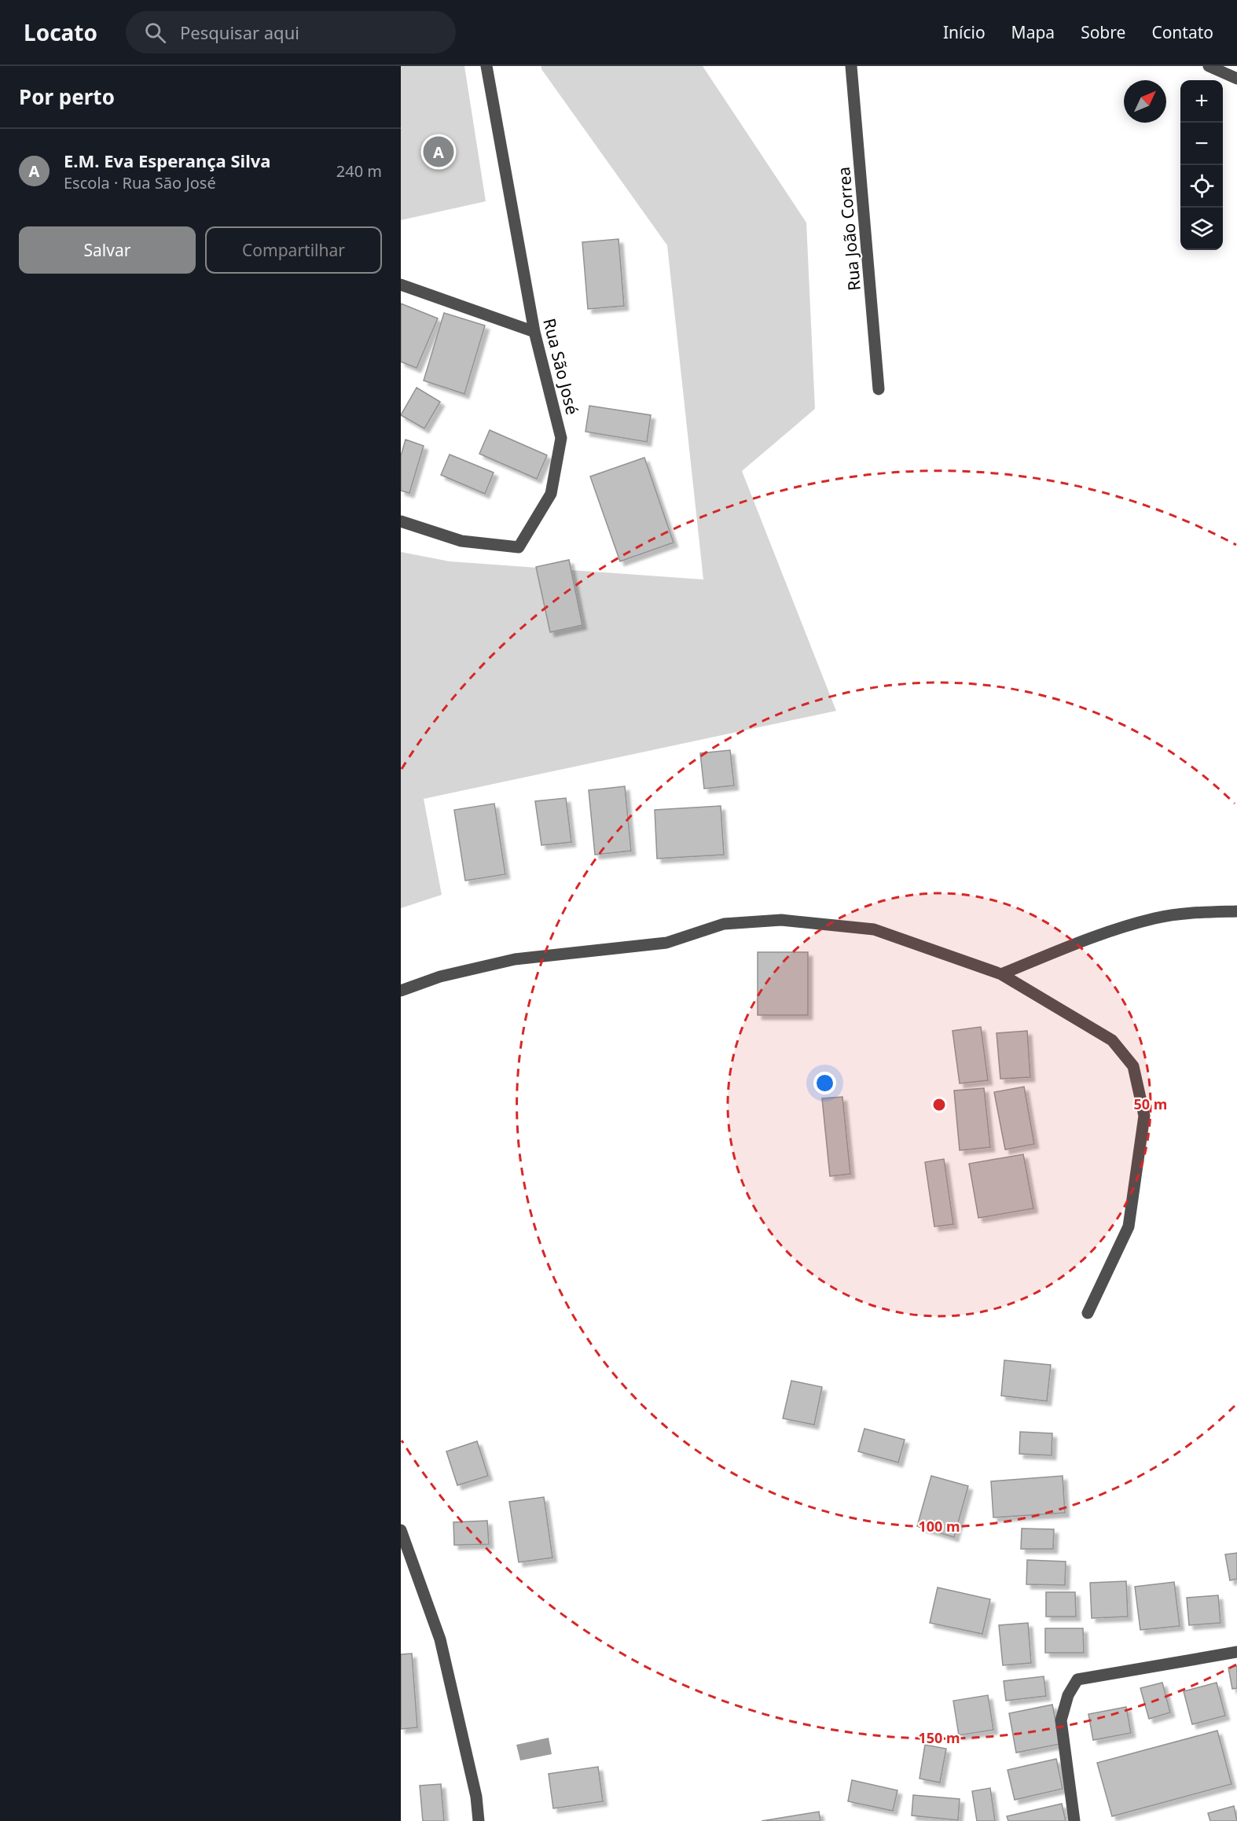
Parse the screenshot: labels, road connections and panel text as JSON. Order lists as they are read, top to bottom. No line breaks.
{"streets":{"street":["Rua João Correa","Rua São José"]},"north":"top right","page":{"header":"Locato","search":"Pesquisar aqui","nav":["Início","Mapa","Sobre","Contato"],"heading":"Por perto","map_buttons":["+","−"],"list":[{"mark":"A","name":"E.M. Eva Esperança Silva","note":"Escola · Rua São José","value":"240 m"}],"pins":"A","buttons":["Salvar","Compartilhar"]},"rings":["50 m","100 m","150 m"]}
